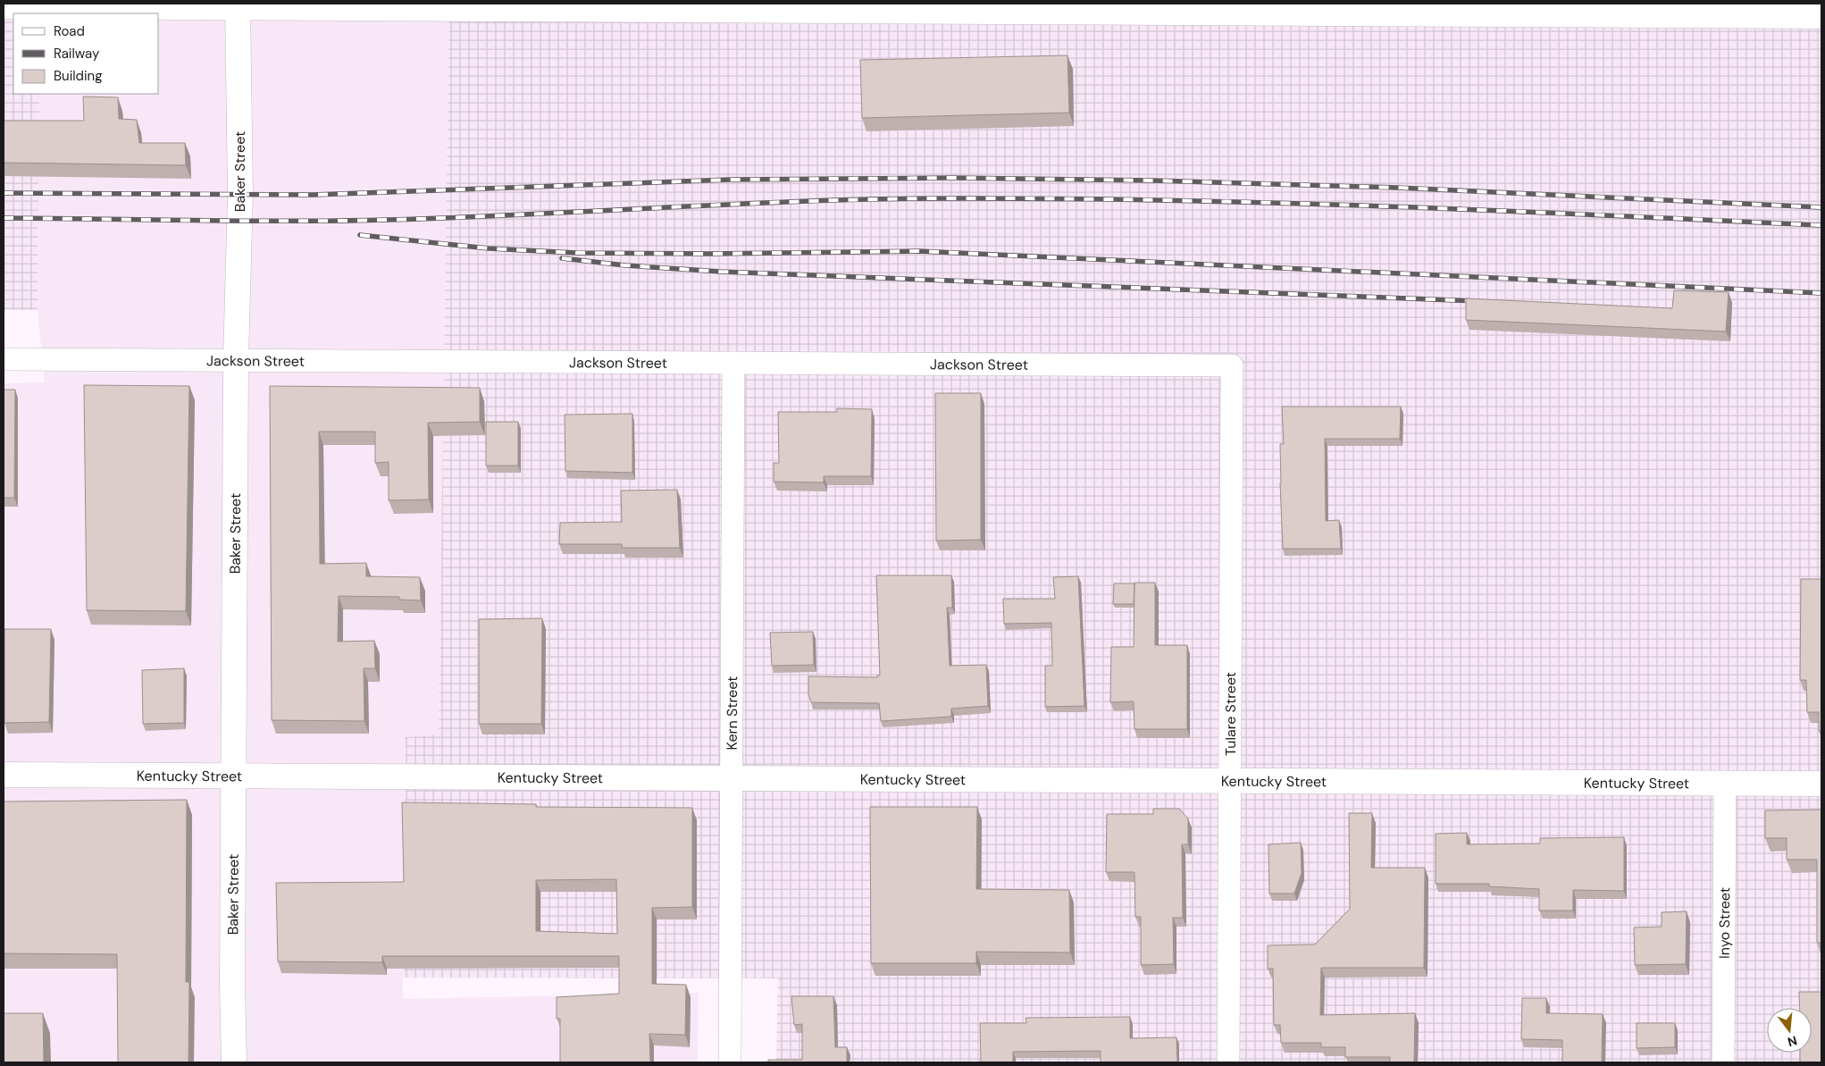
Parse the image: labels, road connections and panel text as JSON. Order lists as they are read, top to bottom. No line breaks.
{"streets":{"street":["Baker Street","Jackson Street","Kern Street","Tulare Street","Kentucky Street","Inyo Street"]},"crossings":[["Baker Street","Jackson Street"],["Baker Street","Kentucky Street"],["Jackson Street","Kern Street"],["Jackson Street","Tulare Street"],["Kern Street","Kentucky Street"],["Tulare Street","Kentucky Street"],["Kentucky Street","Inyo Street"]],"legend":["Road","Railway","Building"],"north":"bottom"}
